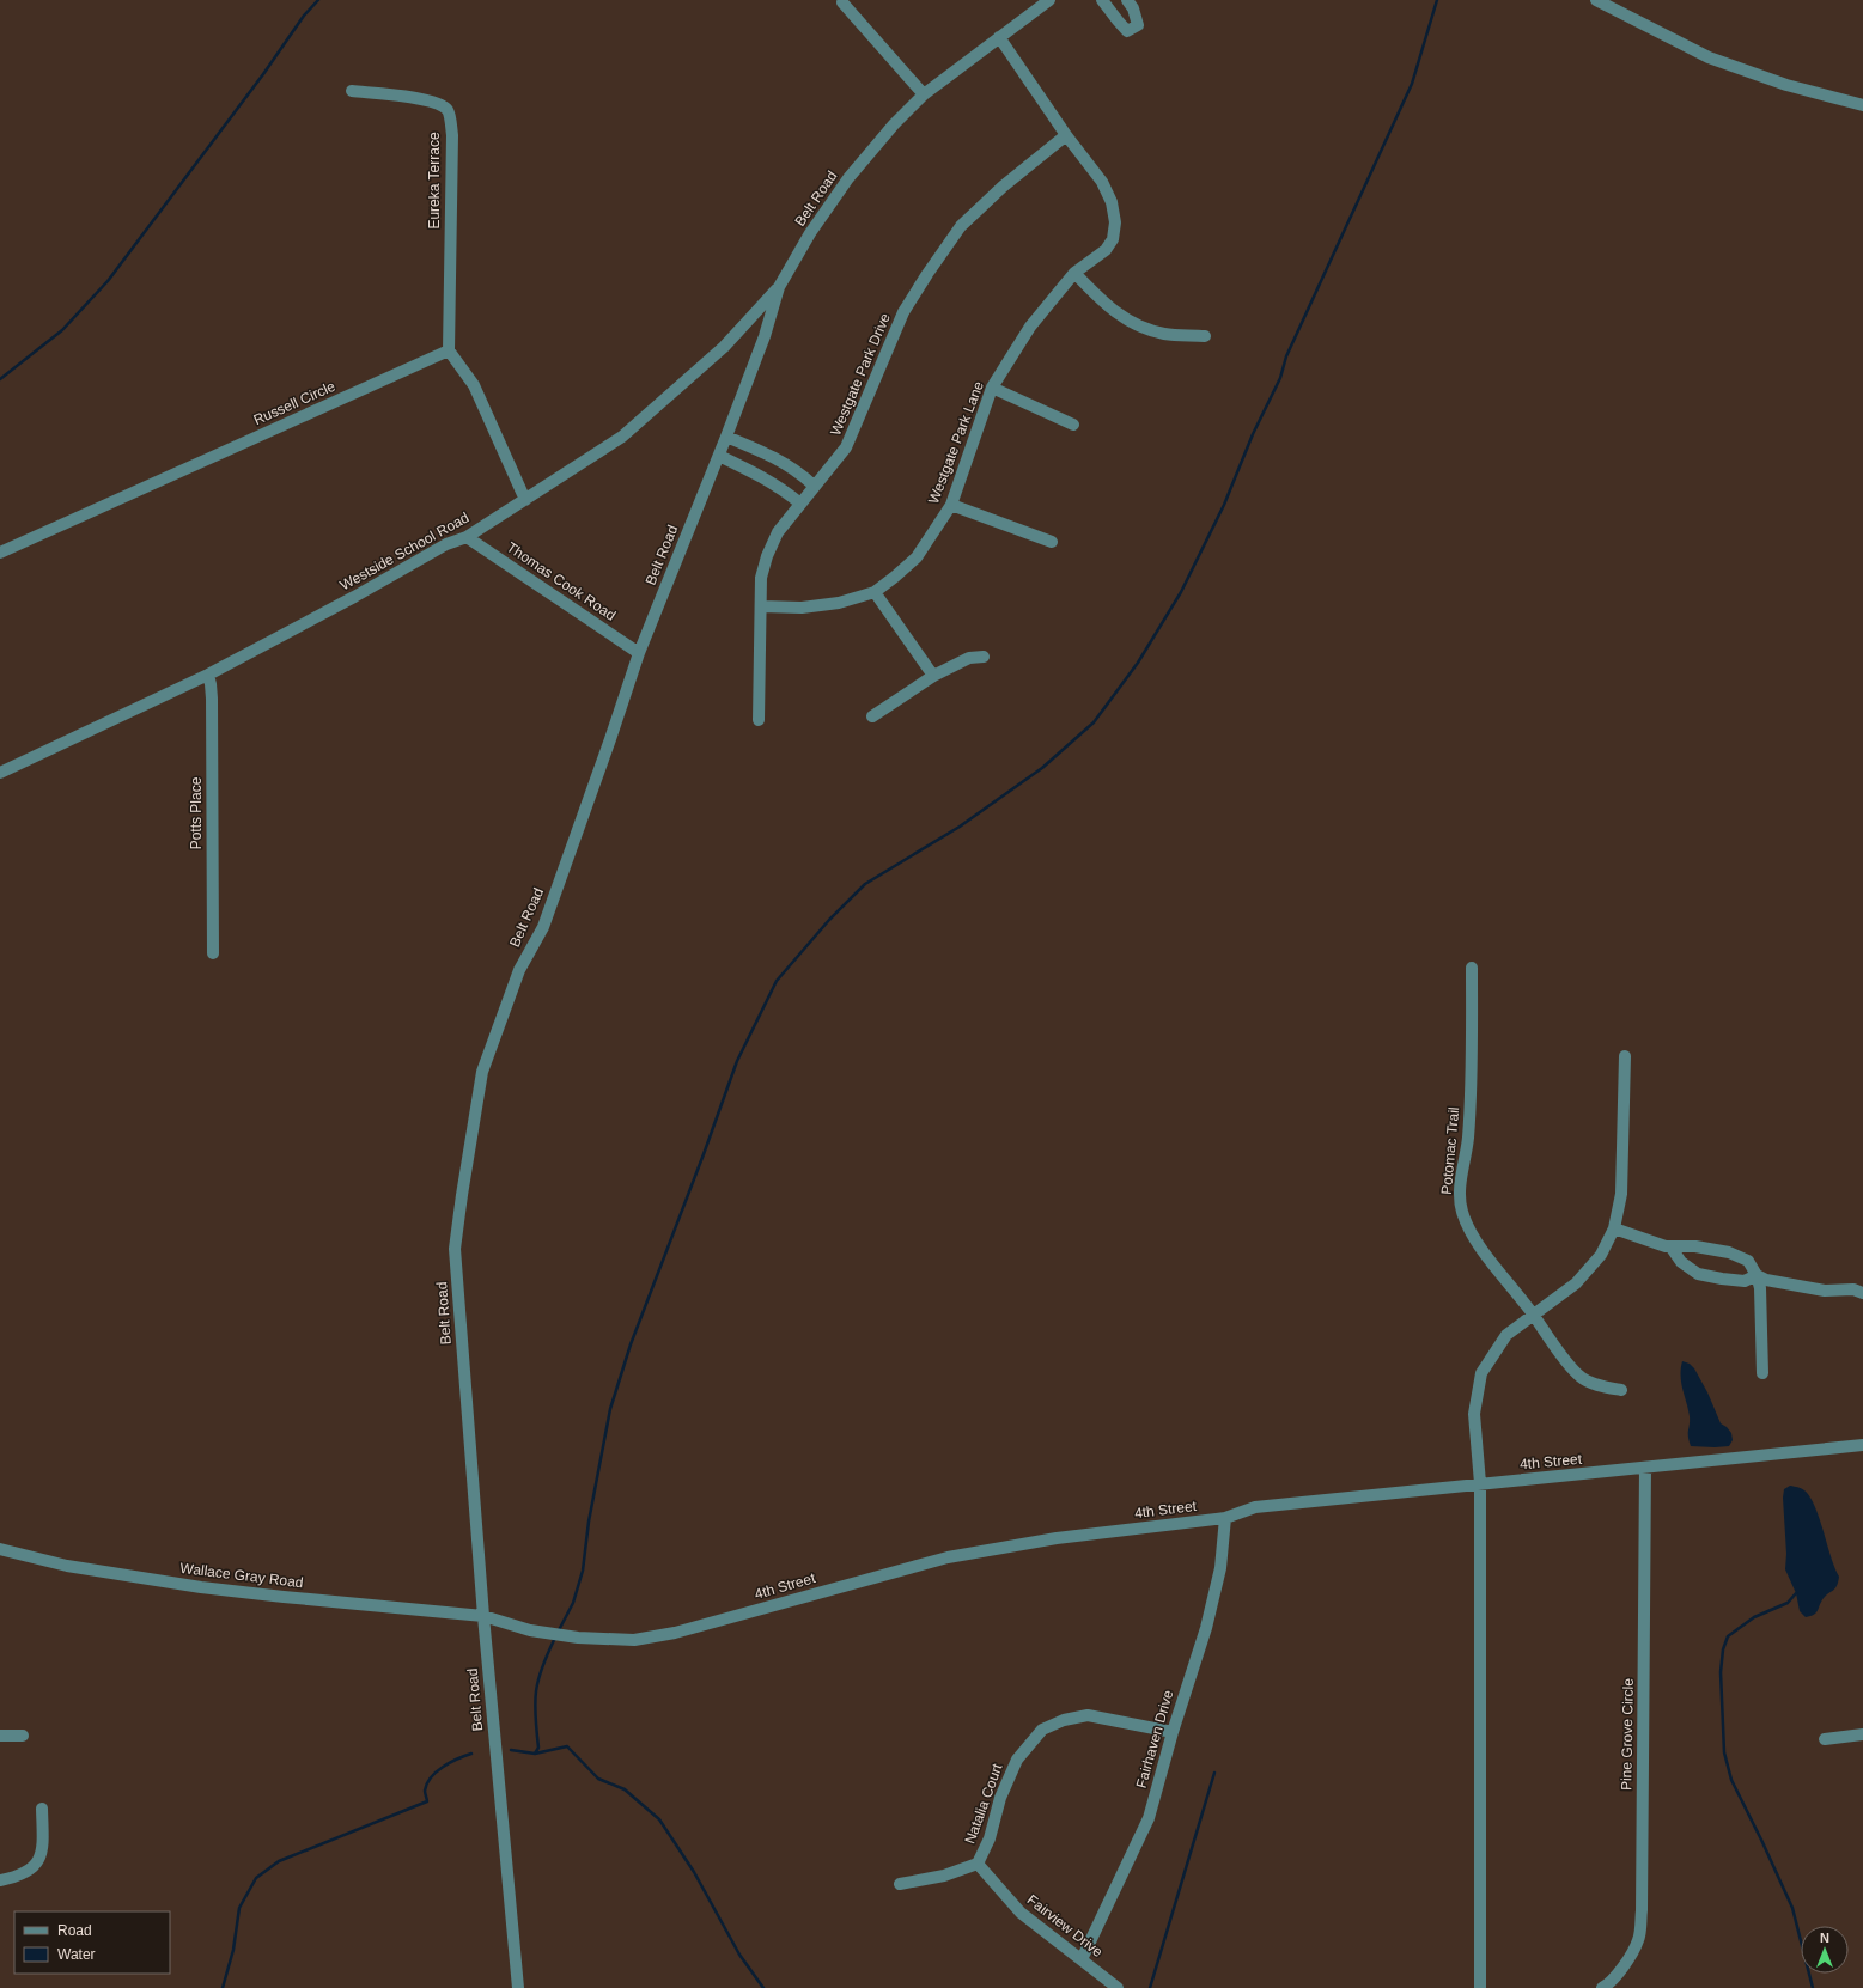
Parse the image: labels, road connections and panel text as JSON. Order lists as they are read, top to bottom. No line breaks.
{"streets":{"street":["Eureka Terrace","Belt Road","Westgate Park Drive","Russell Circle","Westgate Park Lane","Westside School Road","Thomas Cook Road","Potts Place","Potomac Trail","4th Street","Wallace Gray Road","Pine Grove Circle","Fairhaven Drive","Natalia Court","Fairview Drive"]},"crossings":[["Eureka Terrace","Russell Circle"],["Belt Road","Westgate Park Lane"],["Belt Road","Westside School Road"],["Belt Road","Thomas Cook Road"],["Belt Road","4th Street"],["Belt Road","Wallace Gray Road"],["Westgate Park Drive","Westgate Park Lane"],["Westside School Road","Thomas Cook Road"],["Westside School Road","Potts Place"],["4th Street","Wallace Gray Road"],["4th Street","Pine Grove Circle"],["4th Street","Fairhaven Drive"],["Fairhaven Drive","Natalia Court"],["Fairhaven Drive","Fairview Drive"],["Natalia Court","Fairview Drive"]],"legend":["Road","Water"],"north":"top"}
